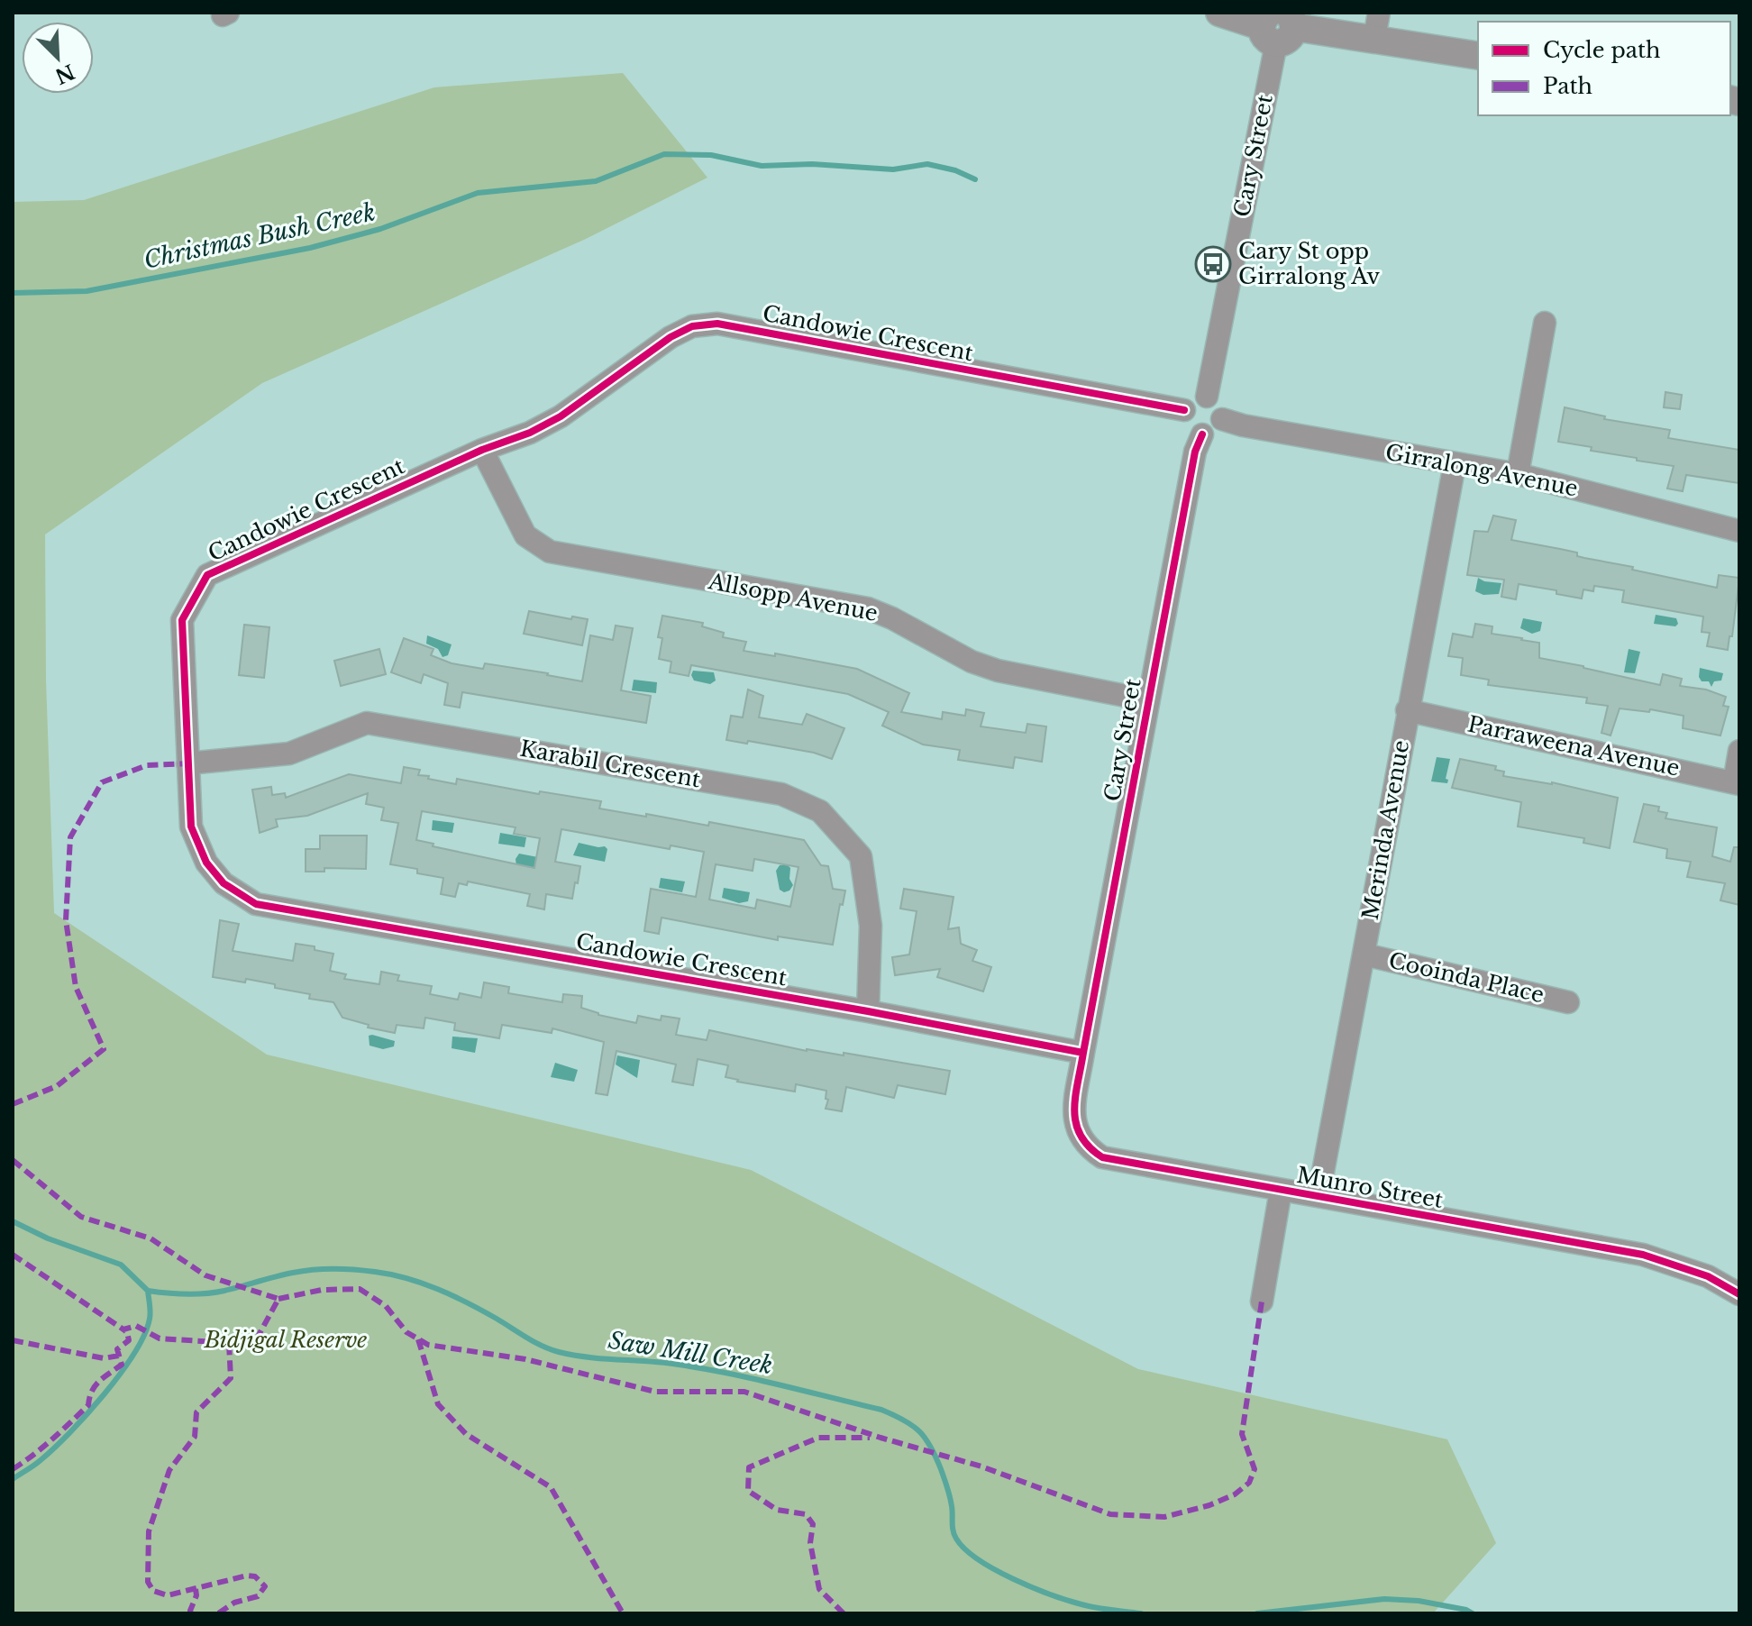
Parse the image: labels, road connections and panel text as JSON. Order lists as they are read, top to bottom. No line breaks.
{"streets":{"street":["Cary Street","Candowie Crescent","Girralong Avenue","Allsopp Avenue","Parraweena Avenue","Karabil Crescent","Merinda Avenue","Cooinda Place","Munro Street"]},"crossings":[["Cary Street","Candowie Crescent"],["Cary Street","Girralong Avenue"],["Cary Street","Allsopp Avenue"],["Cary Street","Munro Street"],["Candowie Crescent","Girralong Avenue"],["Candowie Crescent","Allsopp Avenue"],["Candowie Crescent","Karabil Crescent"],["Candowie Crescent","Munro Street"],["Girralong Avenue","Merinda Avenue"],["Parraweena Avenue","Merinda Avenue"],["Merinda Avenue","Cooinda Place"],["Merinda Avenue","Munro Street"]],"water":["Christmas Bush Creek","Saw Mill Creek"],"parks":["Bidjigal Reserve"],"places":{"bus stop":["Cary St opp Girralong Av"]},"legend":["Cycle path","Path"],"north":"bottom right"}
